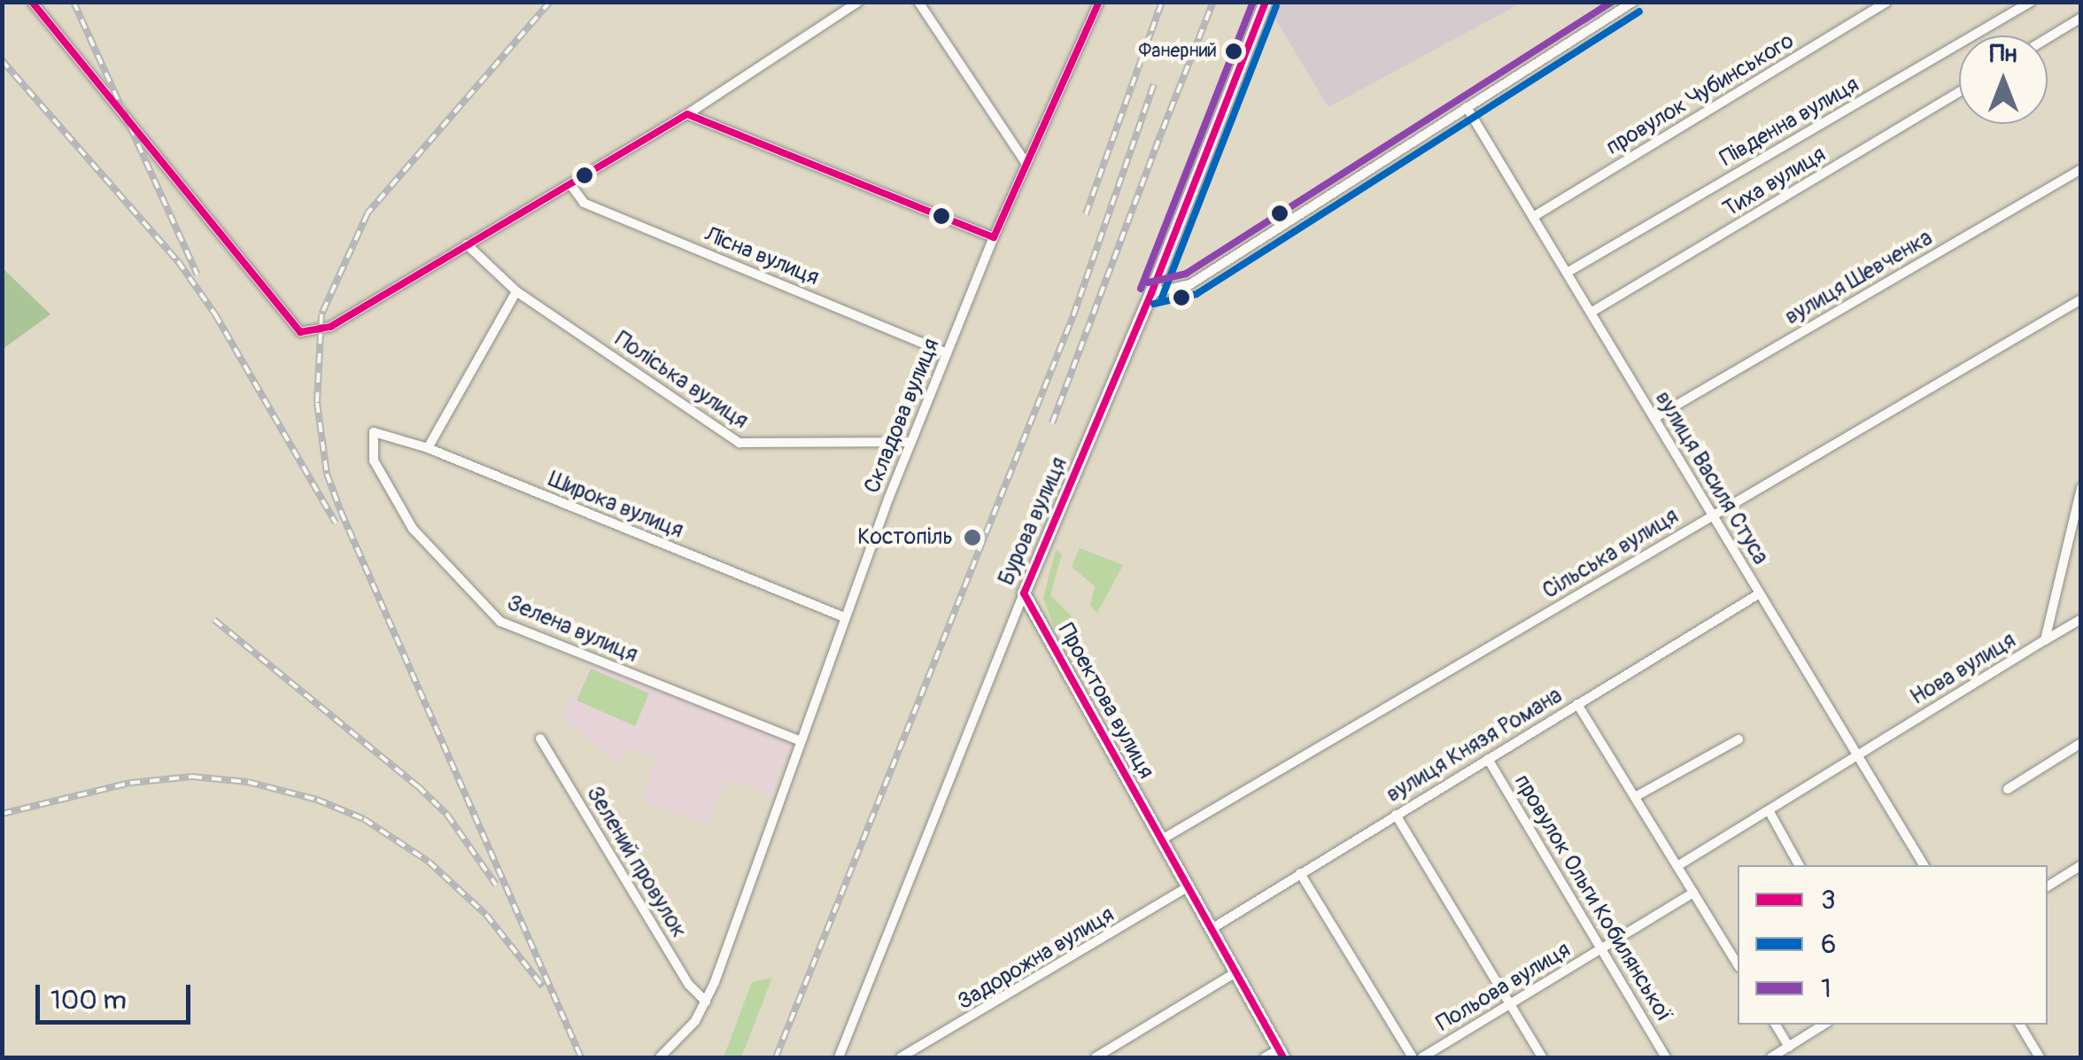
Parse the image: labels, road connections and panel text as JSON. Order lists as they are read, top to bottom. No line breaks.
{"streets":{"main road":["Бурова вулиця","Проектова вулиця"],"street":["провулок Чубинського","Південна вулиця","Тиха вулиця","Лісна вулиця","вулиця Шевченка","Поліська вулиця","Складова вулиця","вулиця Василя Стуса","Широка вулиця","Сільська вулиця","Зелена вулиця","Нова вулиця","вулиця Князя Романа","Зелений провулок","провулок Ольги Кобилянської","Задорожна вулиця","Польова вулиця"]},"crossings":[["провулок Чубинського","вулиця Василя Стуса"],["Південна вулиця","вулиця Василя Стуса"],["Тиха вулиця","вулиця Василя Стуса"],["Лісна вулиця","Складова вулиця"],["вулиця Шевченка","вулиця Василя Стуса"],["Поліська вулиця","Складова вулиця"],["Складова вулиця","Широка вулиця"],["Складова вулиця","Зелена вулиця"],["Складова вулиця","Зелений провулок"],["вулиця Василя Стуса","Сільська вулиця"],["вулиця Василя Стуса","Нова вулиця"],["вулиця Василя Стуса","вулиця Князя Романа"],["Широка вулиця","Зелена вулиця"],["Бурова вулиця","Проектова вулиця"],["Сільська вулиця","Проектова вулиця"],["Проектова вулиця","вулиця Князя Романа"],["Проектова вулиця","Задорожна вулиця"],["вулиця Князя Романа","провулок Ольги Кобилянської"],["провулок Ольги Кобилянської","Польова вулиця"]],"places":["Фанерний","Костопіль"],"lines":["transit line 3","transit line 1","transit line 6"],"legend":["3","6","1"],"scale_bar":"100 m","north":"top"}
